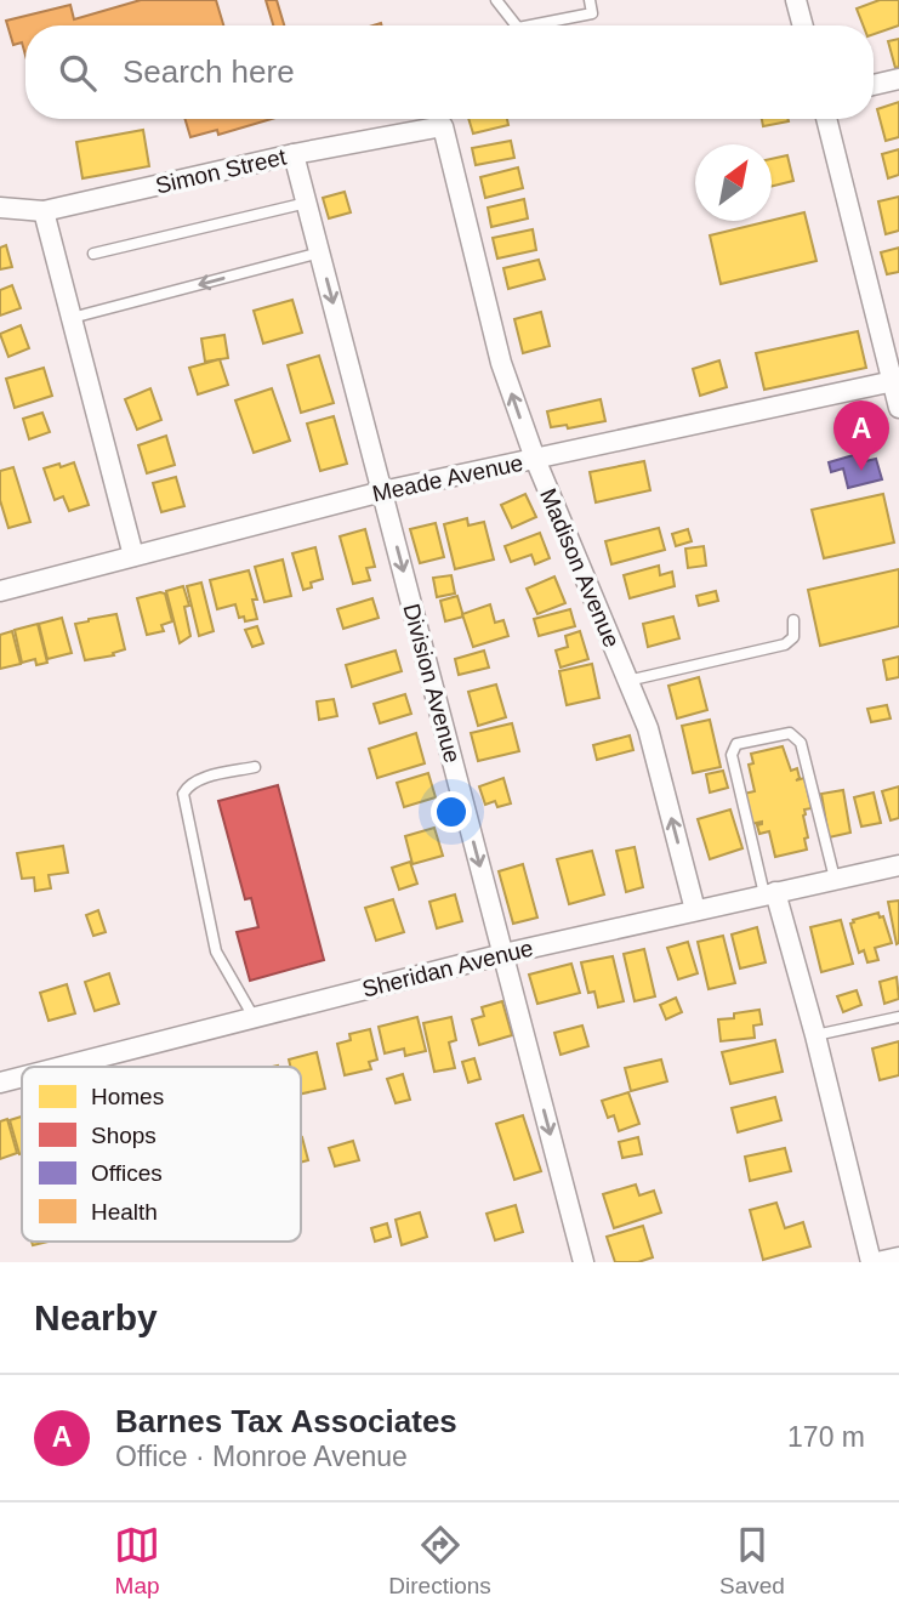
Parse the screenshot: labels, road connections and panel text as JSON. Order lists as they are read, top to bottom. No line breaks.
{"streets":{"street":["Simon Street","Meade Avenue","Madison Avenue","Division Avenue","Sheridan Avenue"]},"crossings":[["Simon Street","Madison Avenue"],["Simon Street","Division Avenue"],["Meade Avenue","Madison Avenue"],["Meade Avenue","Division Avenue"],["Madison Avenue","Sheridan Avenue"],["Division Avenue","Sheridan Avenue"]],"one_way":["Madison Avenue","Division Avenue"],"legend":["Homes","Shops","Offices","Health"],"north":"top right","page":{"search":"Search here","pins":"A","heading":"Nearby","list":[{"mark":"A","name":"Barnes Tax Associates","note":"Office · Monroe Avenue","value":"170 m"}],"nav":["Map","Directions","Saved"]}}
